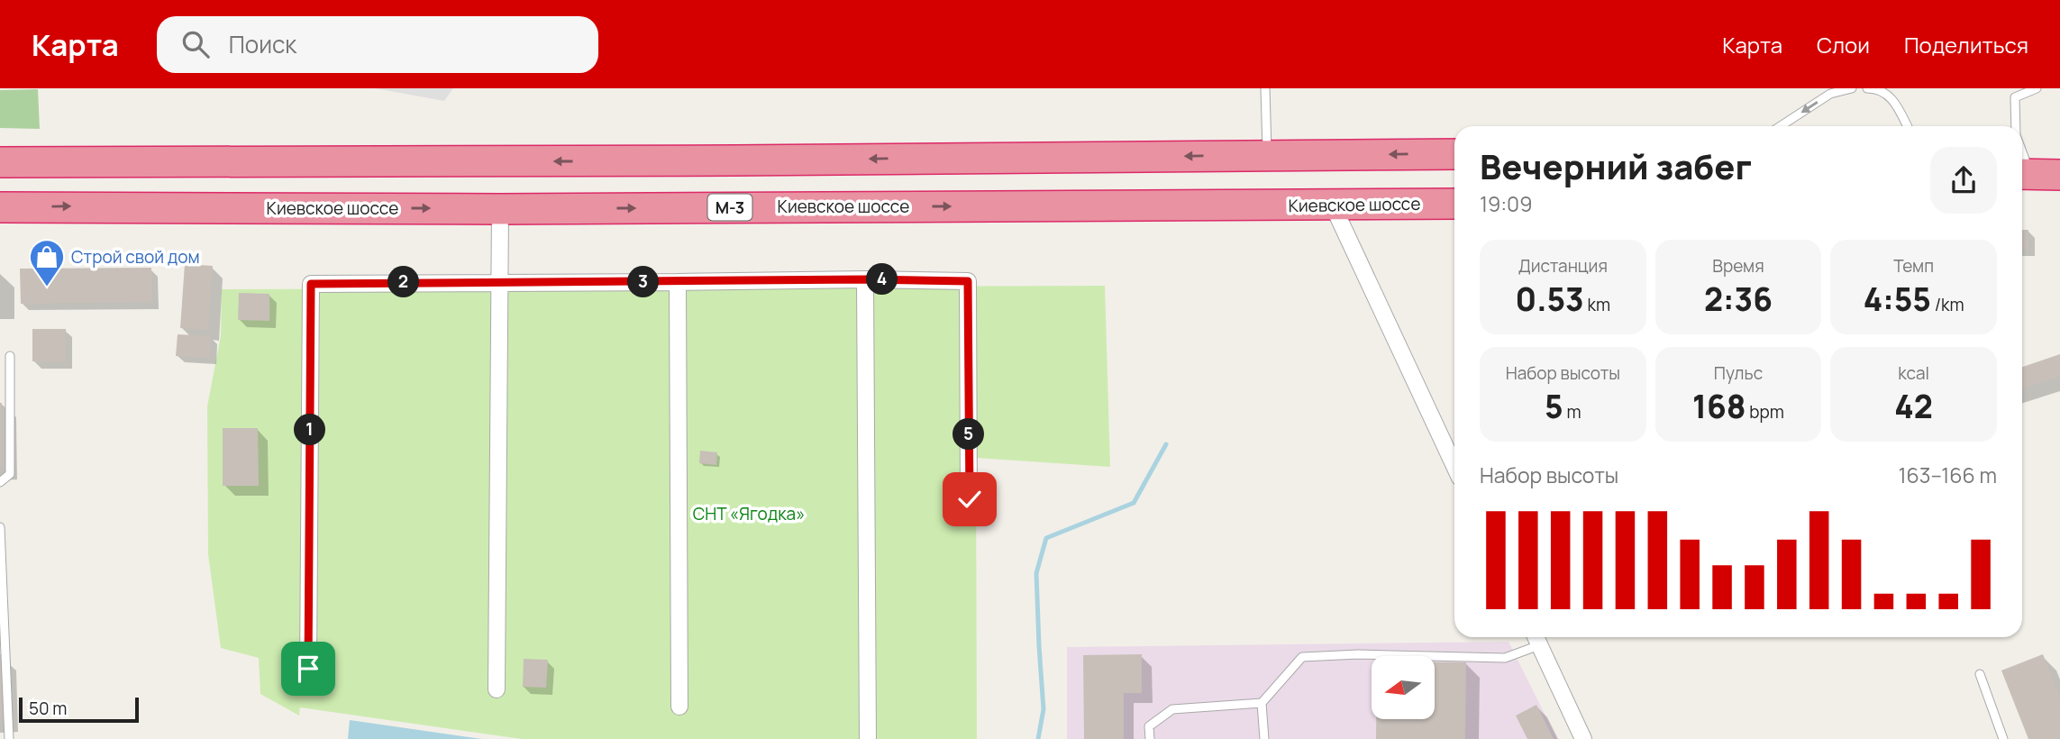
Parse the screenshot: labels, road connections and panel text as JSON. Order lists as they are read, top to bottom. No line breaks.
{"streets":{"highway":["Киевское шоссе","М-3"]},"parks":["СНТ «Ягодка»"],"places":{"shop":["Строй свой дом"]},"scale_bar":"50 m","north":"left","page":{"header":"Карта","search":"Поиск","nav":["Карта","Слои","Поделиться"],"heading":["Вечерний забег","19:09"],"stats":[["Дистанция","0.53 km"],["Время","2:36"],["Темп","4:55 /km"],["Набор высоты","5 m"],["Пульс","168 bpm"],["kcal","42"]],"pins":["4","2","3","1","5"],"chart":["Набор высоты","163–166 m"],"scale":"50 m"}}
